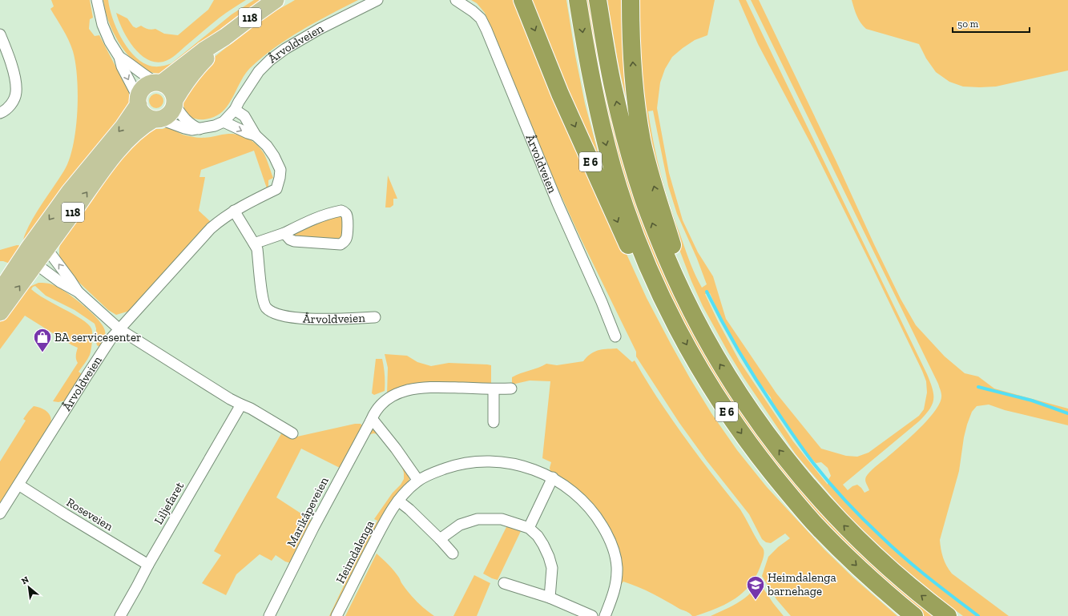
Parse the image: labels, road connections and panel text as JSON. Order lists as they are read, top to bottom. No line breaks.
{"streets":{"highway":["E 6"],"main road":["118"],"street":["Årvoldveien","Liljefaret","Marikåpeveien","Roseveien","Heimdalenga"]},"crossings":[["118","Årvoldveien"],["Årvoldveien","Roseveien"],["Liljefaret","Roseveien"]],"places":{"shop":["BA servicesenter"],"school or university":["Heimdalenga barnehage"]},"scale_bar":"50 m","north":"top left"}
